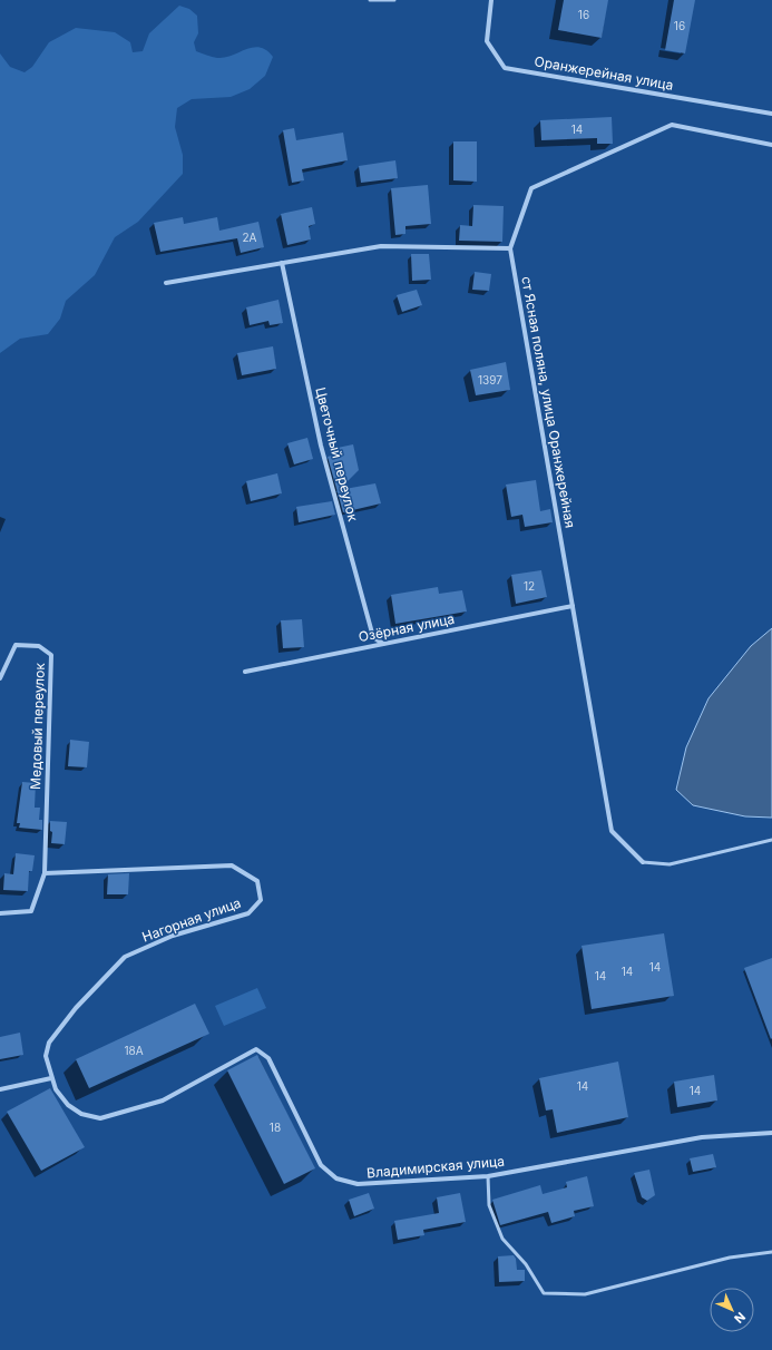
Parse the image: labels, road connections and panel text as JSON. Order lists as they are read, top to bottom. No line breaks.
{"streets":{"street":["Оранжерейная улица","ст Ясная поляна, улица Оранжерейная","Цветочный переулок","Озёрная улица","Медовый переулок","Нагорная улица","Владимирская улица"]},"crossings":[["ст Ясная поляна, улица Оранжерейная","Озёрная улица"],["Цветочный переулок","Озёрная улица"],["Медовый переулок","Нагорная улица"],["Нагорная улица","Владимирская улица"]],"house_numbers":["16","16","14","2А","1397","12","14","14","14","18А","14","14","18"],"north":"bottom right"}
